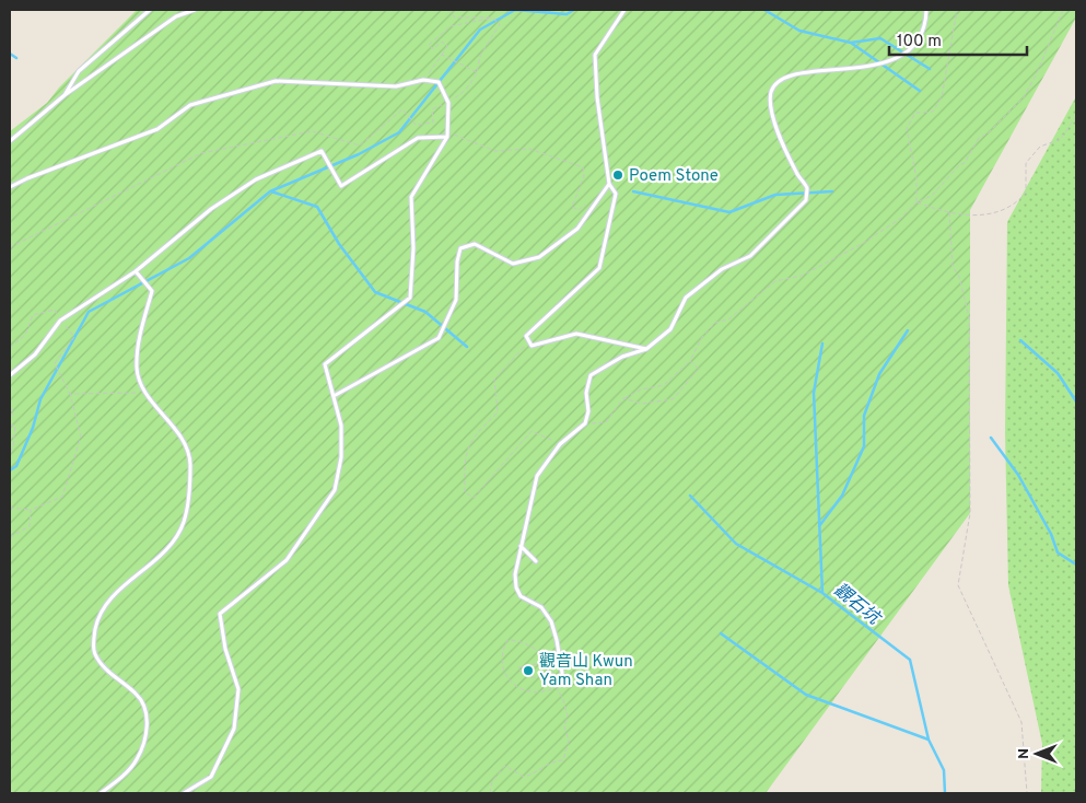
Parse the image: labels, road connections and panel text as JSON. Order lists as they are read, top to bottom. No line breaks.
{"water":["觀石坑"],"places":["Poem Stone","觀音山 Kwun Yam Shan"],"scale_bar":"100 m","north":"left"}
